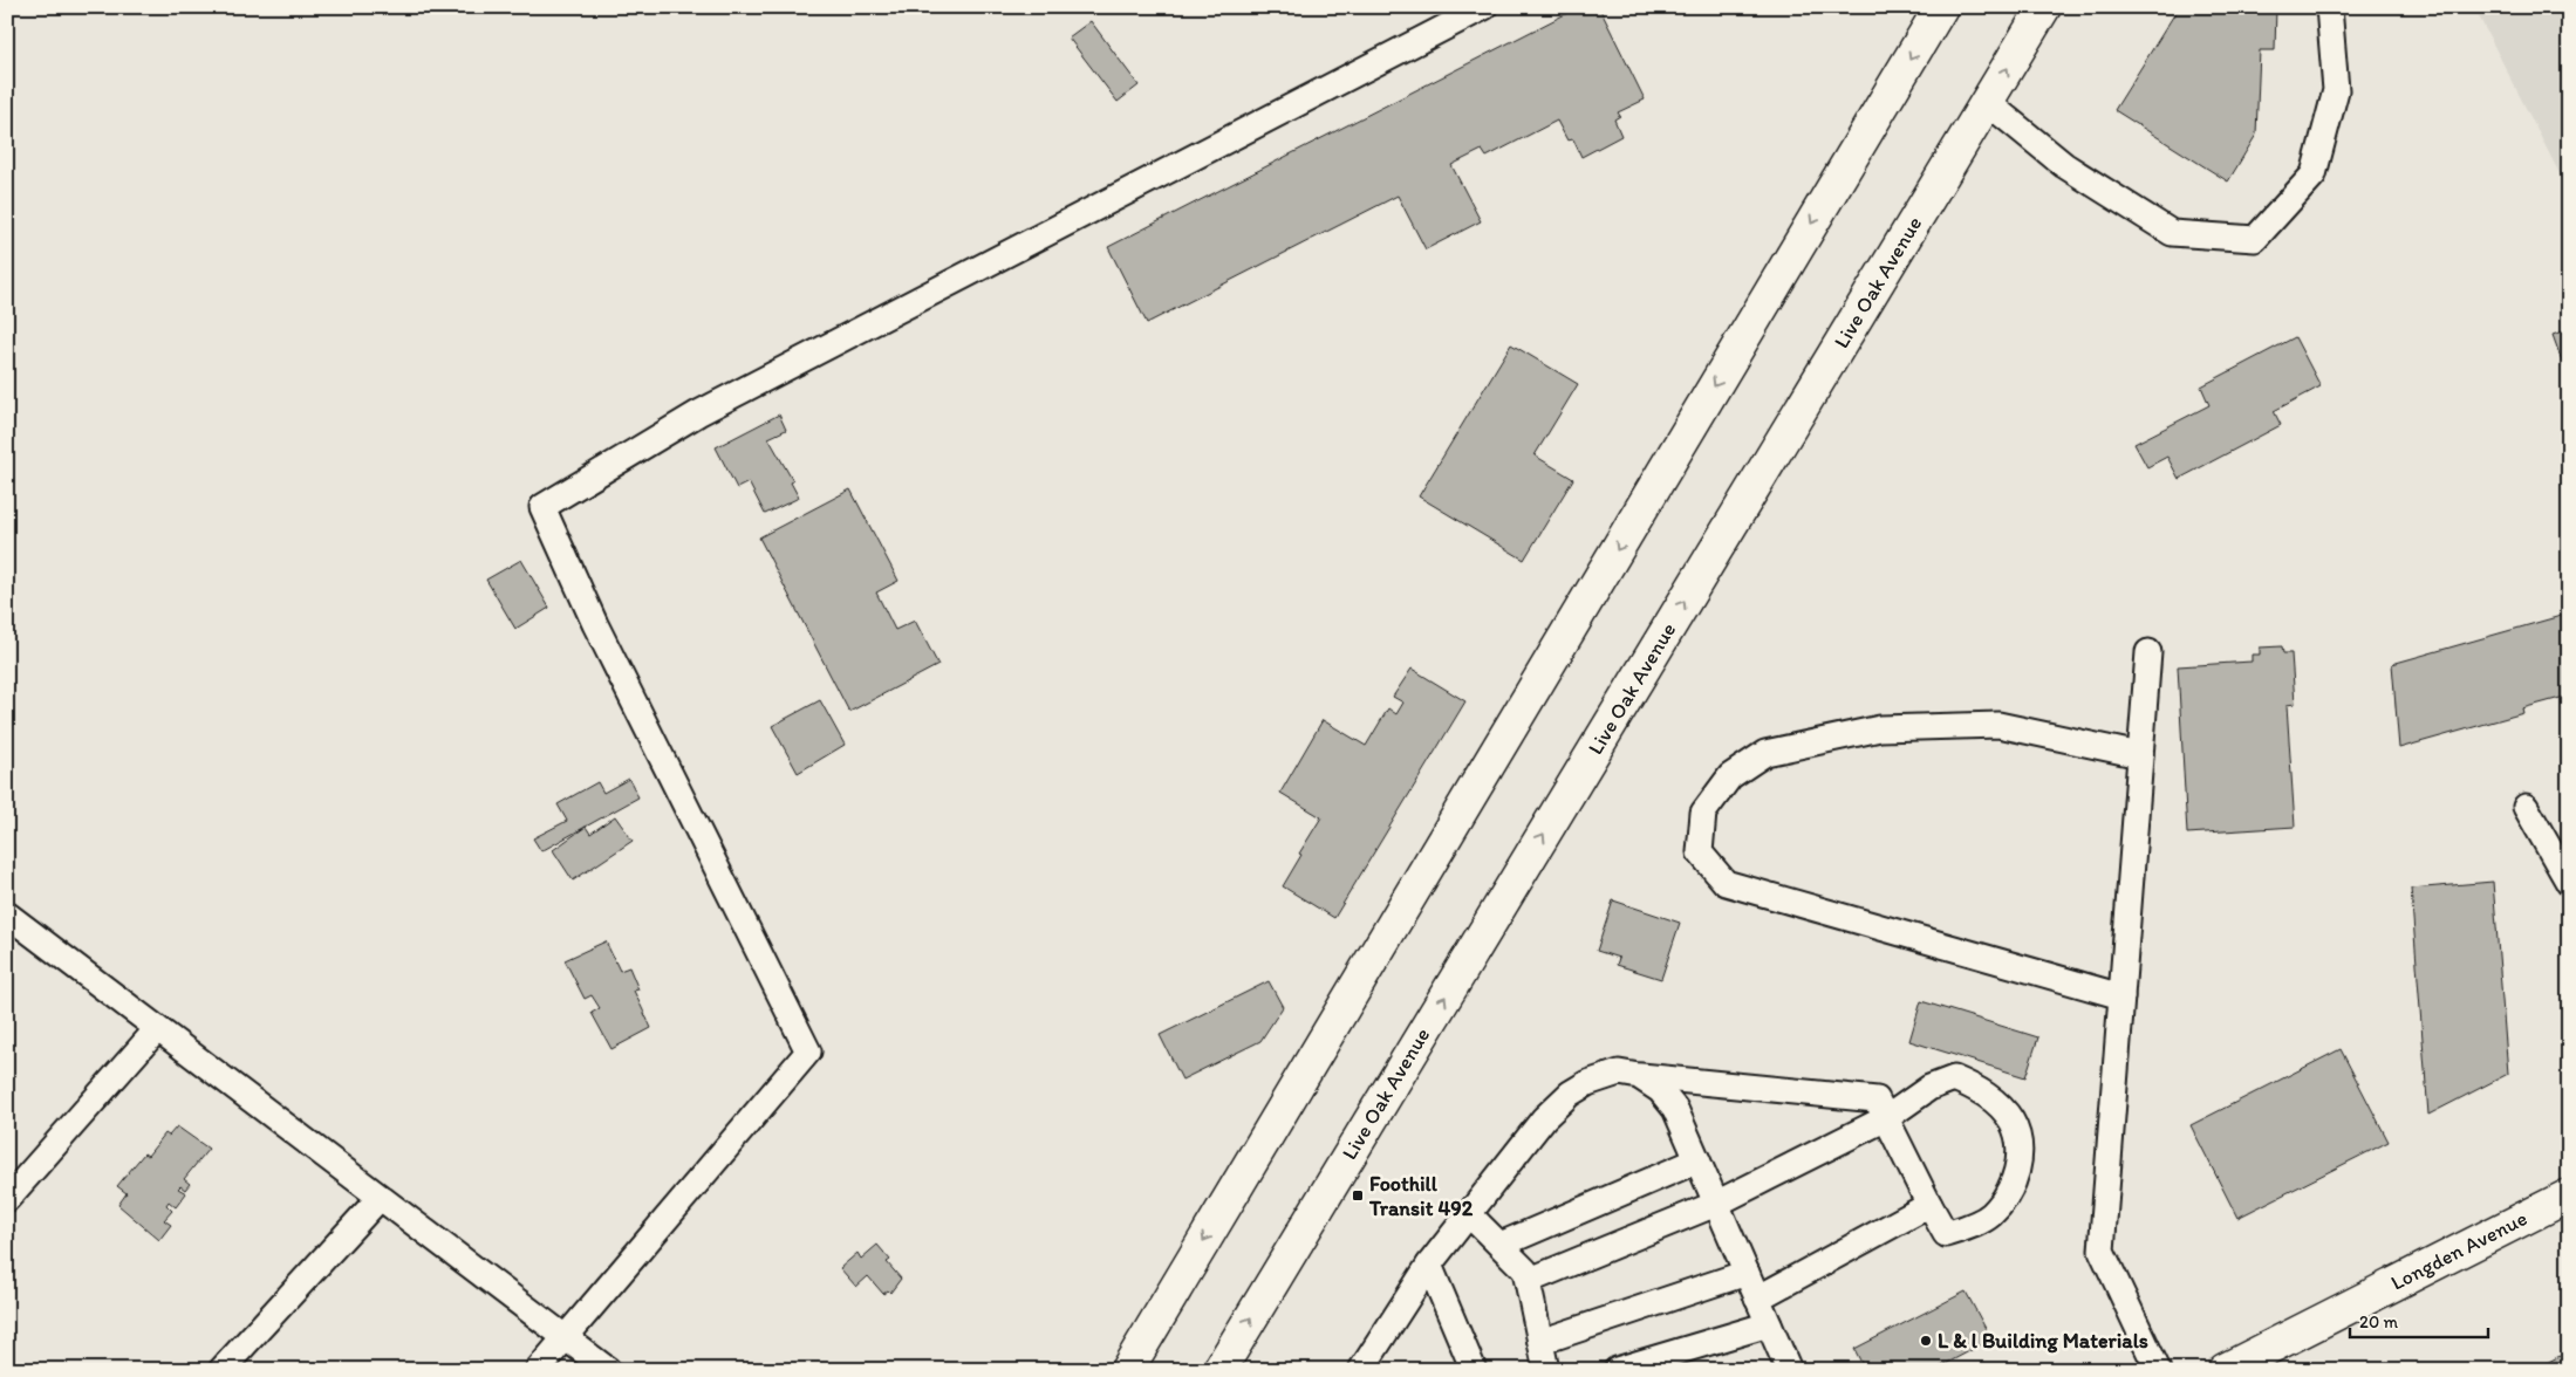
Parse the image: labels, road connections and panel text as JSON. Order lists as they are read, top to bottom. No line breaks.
{"streets":{"main road":["Live Oak Avenue","Longden Avenue"]},"places":{"transit":["Foothill Transit 492"],"other":["L & l Building Materials"]},"scale_bar":"20 m"}
